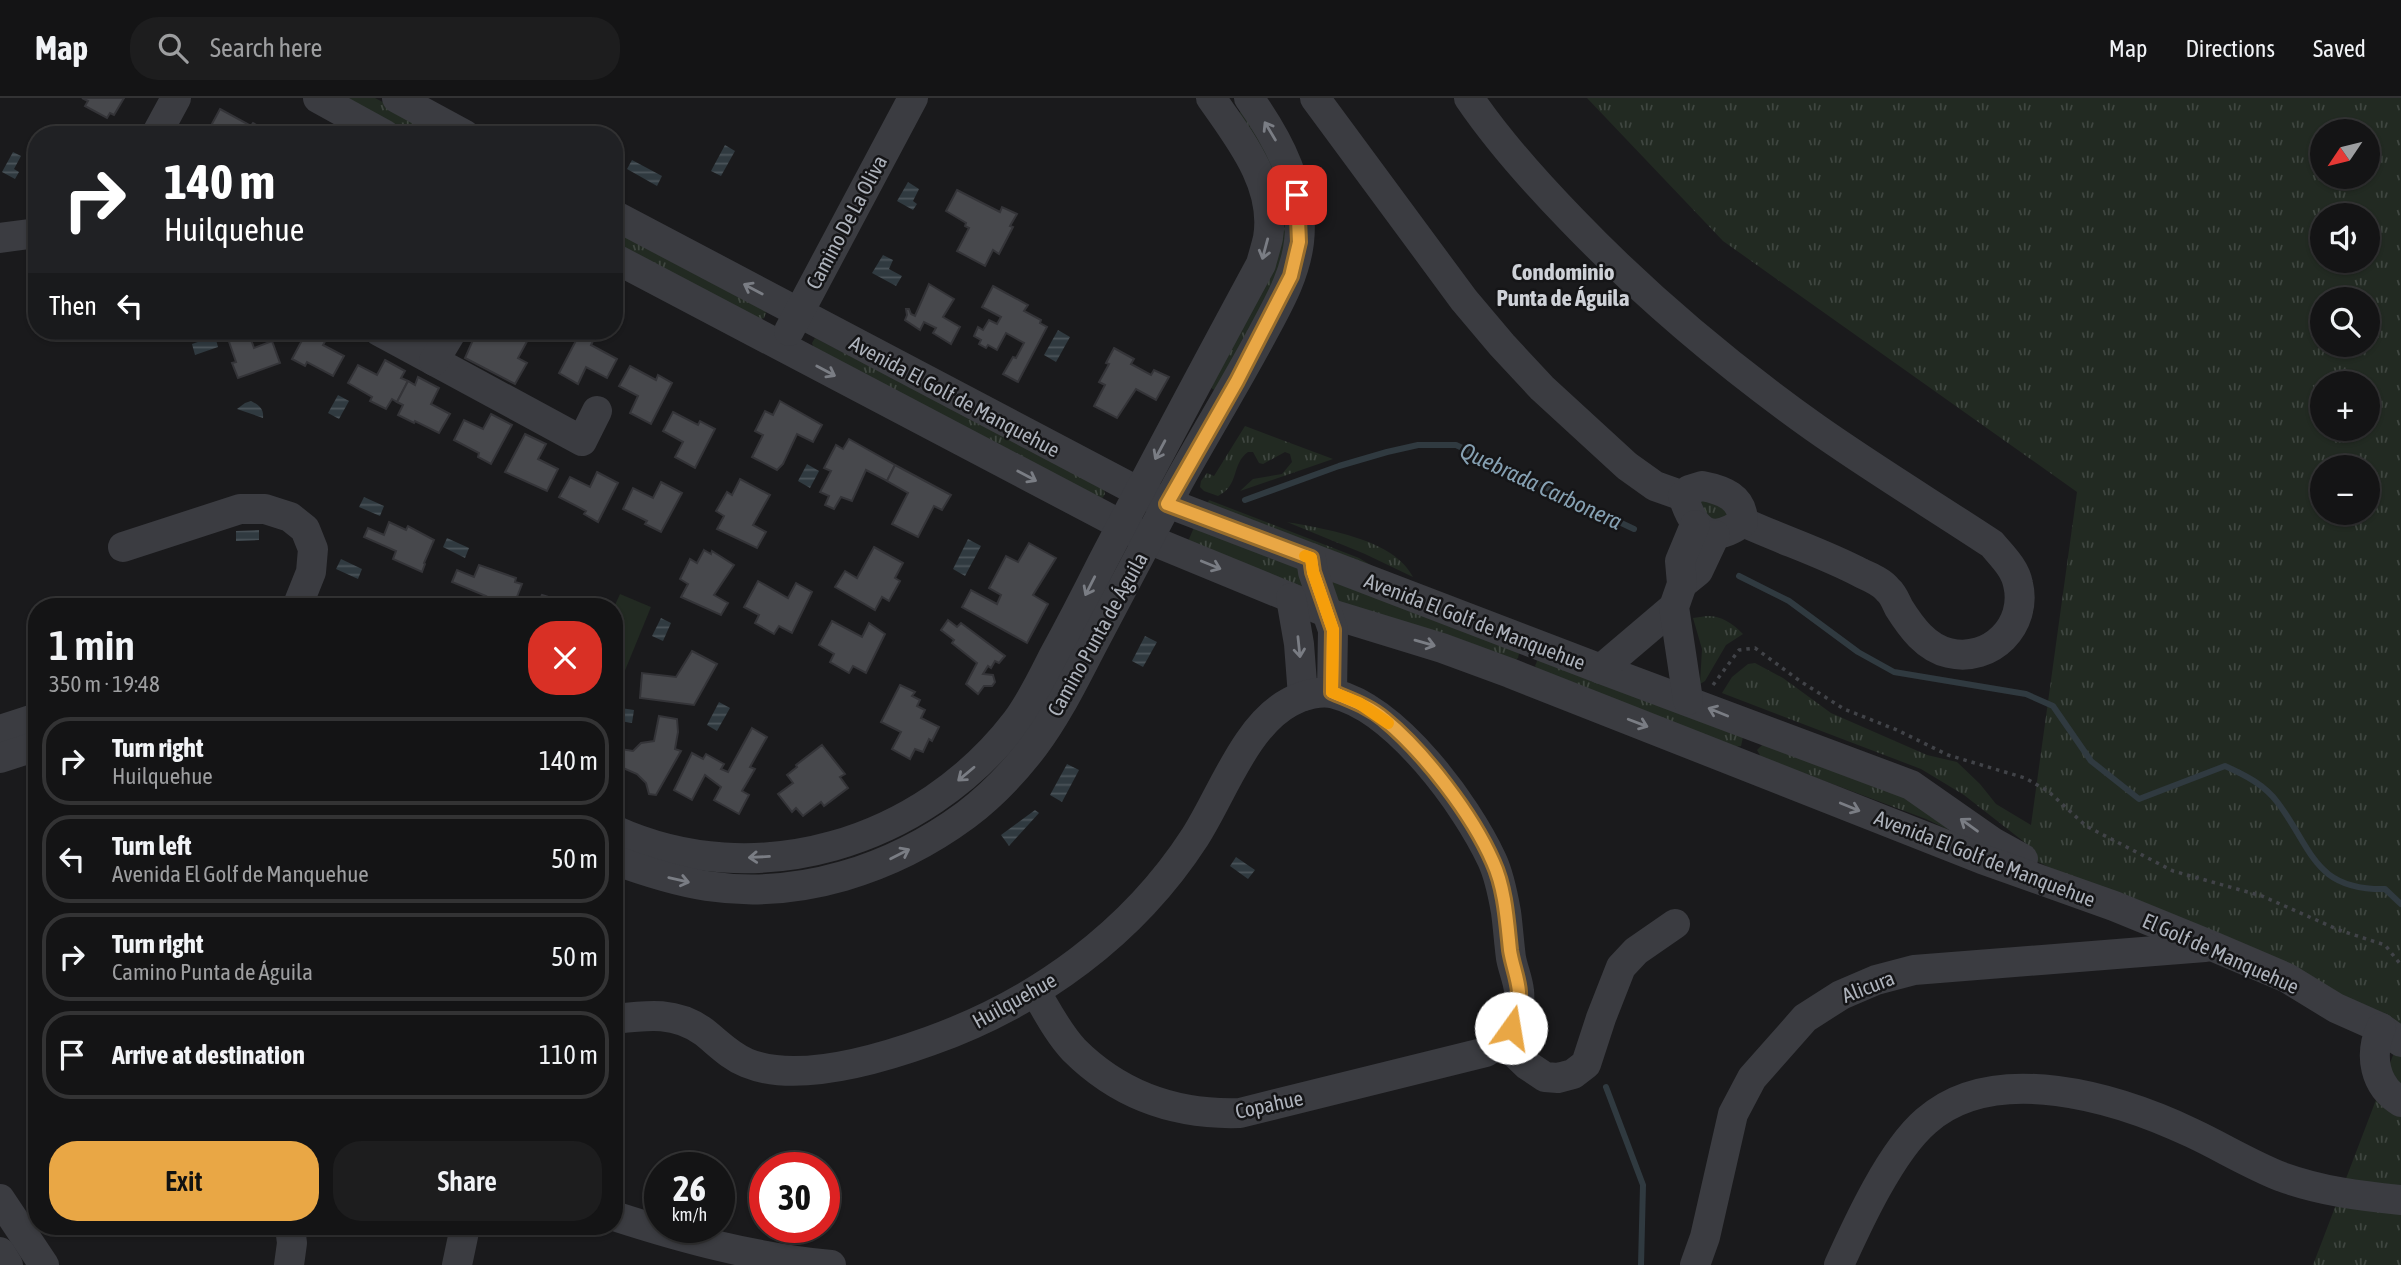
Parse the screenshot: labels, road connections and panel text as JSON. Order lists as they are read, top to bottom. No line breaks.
{"streets":{"street":["Camino De La Oliva","Avenida El Golf de Manquehue","Camino Punta de Águila","El Golf de Manquehue","Alicura","Huilquehue","Copahue"]},"crossings":[["Camino De La Oliva","Avenida El Golf de Manquehue"],["Avenida El Golf de Manquehue","Camino Punta de Águila"],["Avenida El Golf de Manquehue","El Golf de Manquehue"],["El Golf de Manquehue","Alicura"],["Huilquehue","Copahue"]],"districts":["Condominio Punta de Águila"],"water":["Quebrada Carbonera"],"north":"bottom left","page":{"header":"Map","search":"Search here","nav":["Map","Directions","Saved"],"map_buttons":["+","−"],"turn":["140 m","Huilquehue"],"then":"Then","heading":["1 min","350 m · 19:48"],"list":[{"name":"Turn right","note":"Huilquehue","value":"140 m"},{"name":"Turn left","note":"Avenida El Golf de Manquehue","value":"50 m"},{"name":"Turn right","note":"Camino Punta de Águila","value":"50 m"},{"name":"Arrive at destination","value":"110 m"}],"buttons":["Exit","Share"],"speed":"26 km/h","limit":"30"}}
